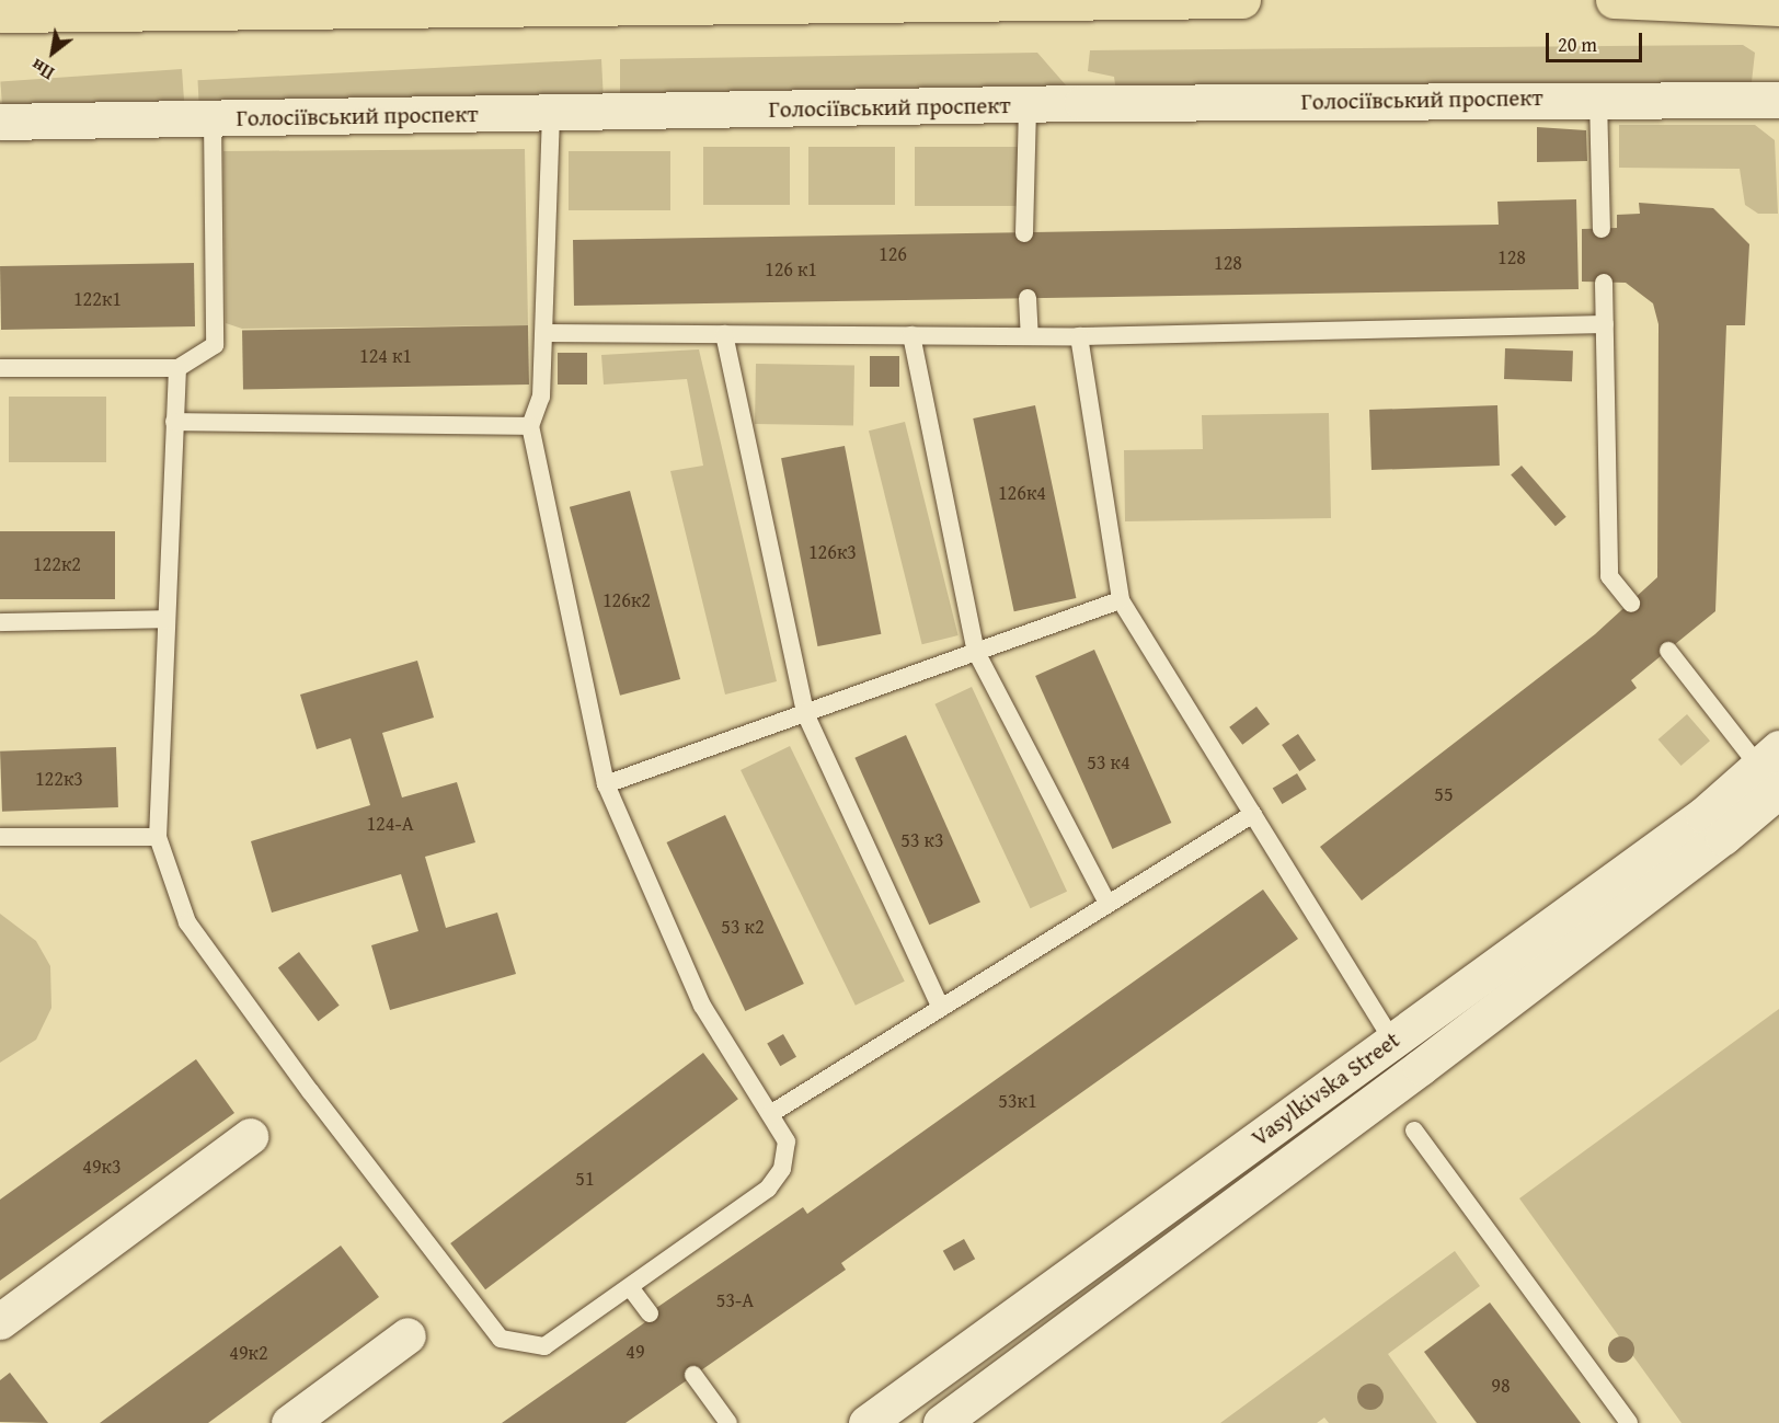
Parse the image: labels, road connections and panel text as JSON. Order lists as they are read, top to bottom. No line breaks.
{"streets":{"street":["Голосіївський проспект","Vasylkivska Street"]},"house_numbers":["126","128","128","126 к1","122к1","124 к1","126к4","126к3","122к2","126к2","53 к4","122к3","55","124-А","53 к3","53 к2","53к1","49к3","51","53-А","49","49к2","98"],"scale_bar":"20 m","north":"bottom left"}
